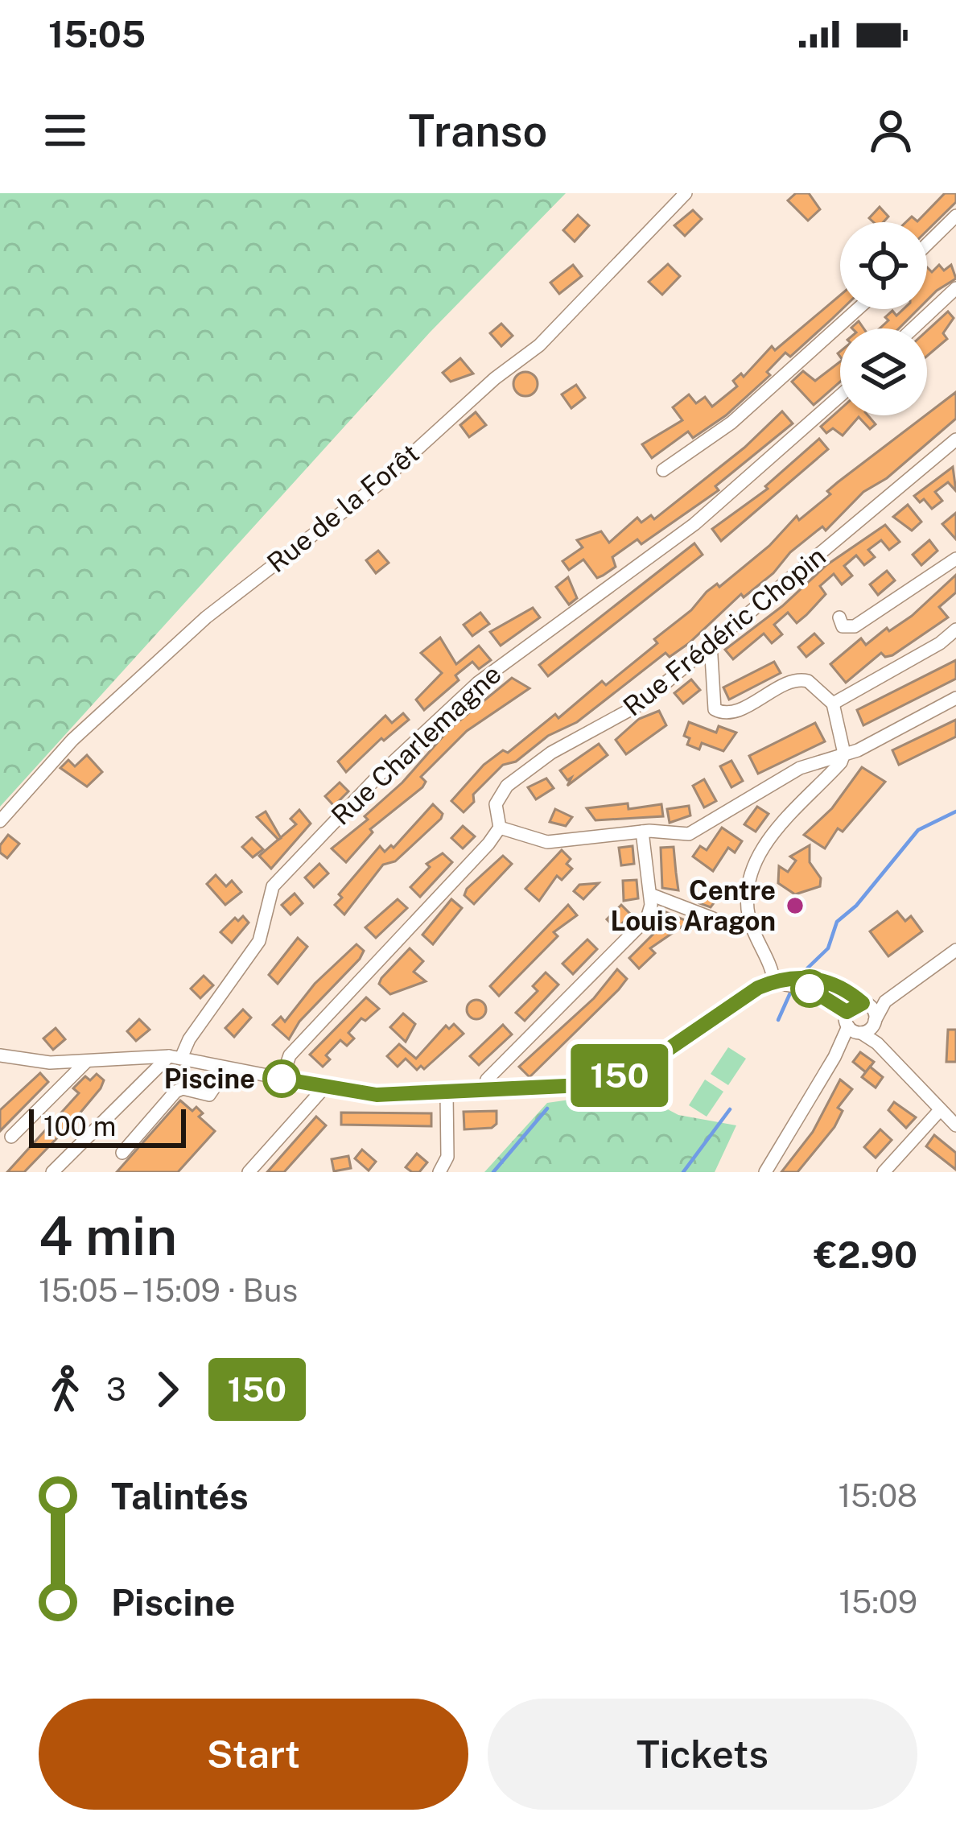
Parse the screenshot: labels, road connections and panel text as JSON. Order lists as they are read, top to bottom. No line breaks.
{"streets":{"street":["Rue de la Forêt","Rue Frédéric Chopin","Rue Charlemagne"]},"places":["Centre Louis Aragon","Piscine"],"lines":["bus line 150"],"scale_bar":"100 m","page":{"status":"15:05","header":"Transo","on_map":"150","scale":"100 m","heading":["4 min","15:05 – 15:09 · Bus","€2.90"],"legs":["3","150"],"list":[{"name":"Talintés","value":"15:08"},{"name":"Piscine","value":"15:09"}],"buttons":["Start","Tickets"]}}
